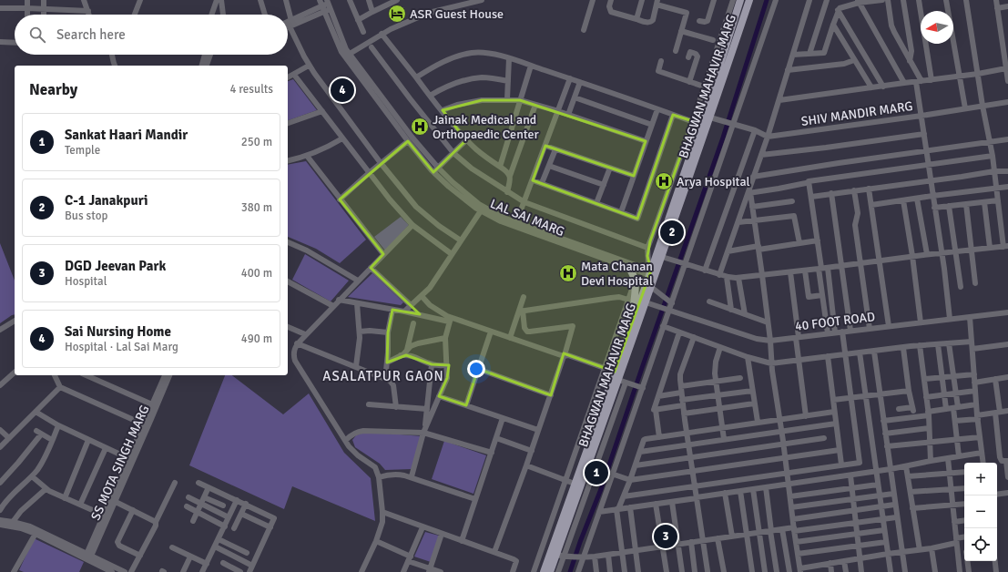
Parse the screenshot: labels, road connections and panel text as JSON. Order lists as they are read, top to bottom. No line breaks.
{"streets":{"main road":["BHAGWAN MAHAVIR MARG"],"street":["SHIV MANDIR MARG","LAL SAI MARG","40 FOOT ROAD","SS MOTA SINGH MARG"]},"crossings":[["BHAGWAN MAHAVIR MARG","LAL SAI MARG"],["LAL SAI MARG","40 FOOT ROAD"]],"districts":["ASALATPUR GAON"],"places":{"hotel":["ASR Guest House"],"hospital":["Jainak Medical and Orthopaedic Center","Arya Hospital","Mata Chanan Devi Hospital"]},"north":"left","page":{"search":"Search here","heading":["Nearby","4 results"],"pins":["4","2","1","3"],"list":[{"mark":"1","name":"Sankat Haari Mandir","note":"Temple","value":"250 m"},{"mark":"2","name":"C-1 Janakpuri","note":"Bus stop","value":"380 m"},{"mark":"3","name":"DGD Jeevan Park","note":"Hospital","value":"400 m"},{"mark":"4","name":"Sai Nursing Home","note":"Hospital · Lal Sai Marg","value":"490 m"}],"map_buttons":["+","−"]}}
